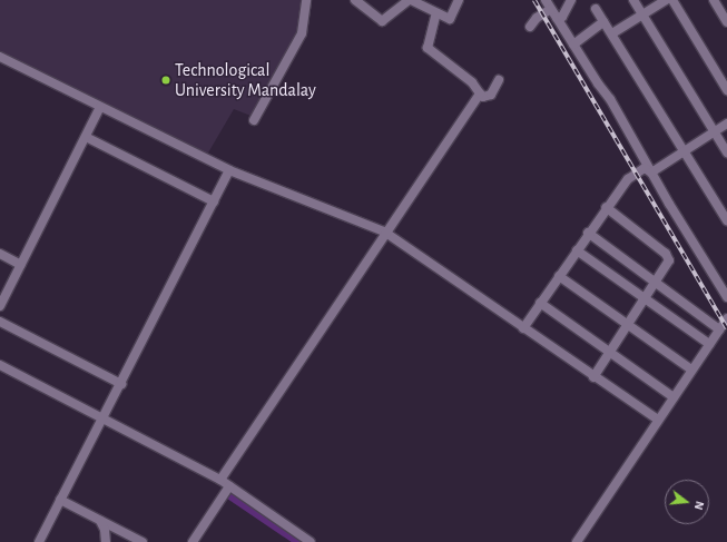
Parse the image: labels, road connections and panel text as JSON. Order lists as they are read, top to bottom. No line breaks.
{"places":["Technological University Mandalay"],"north":"right"}
